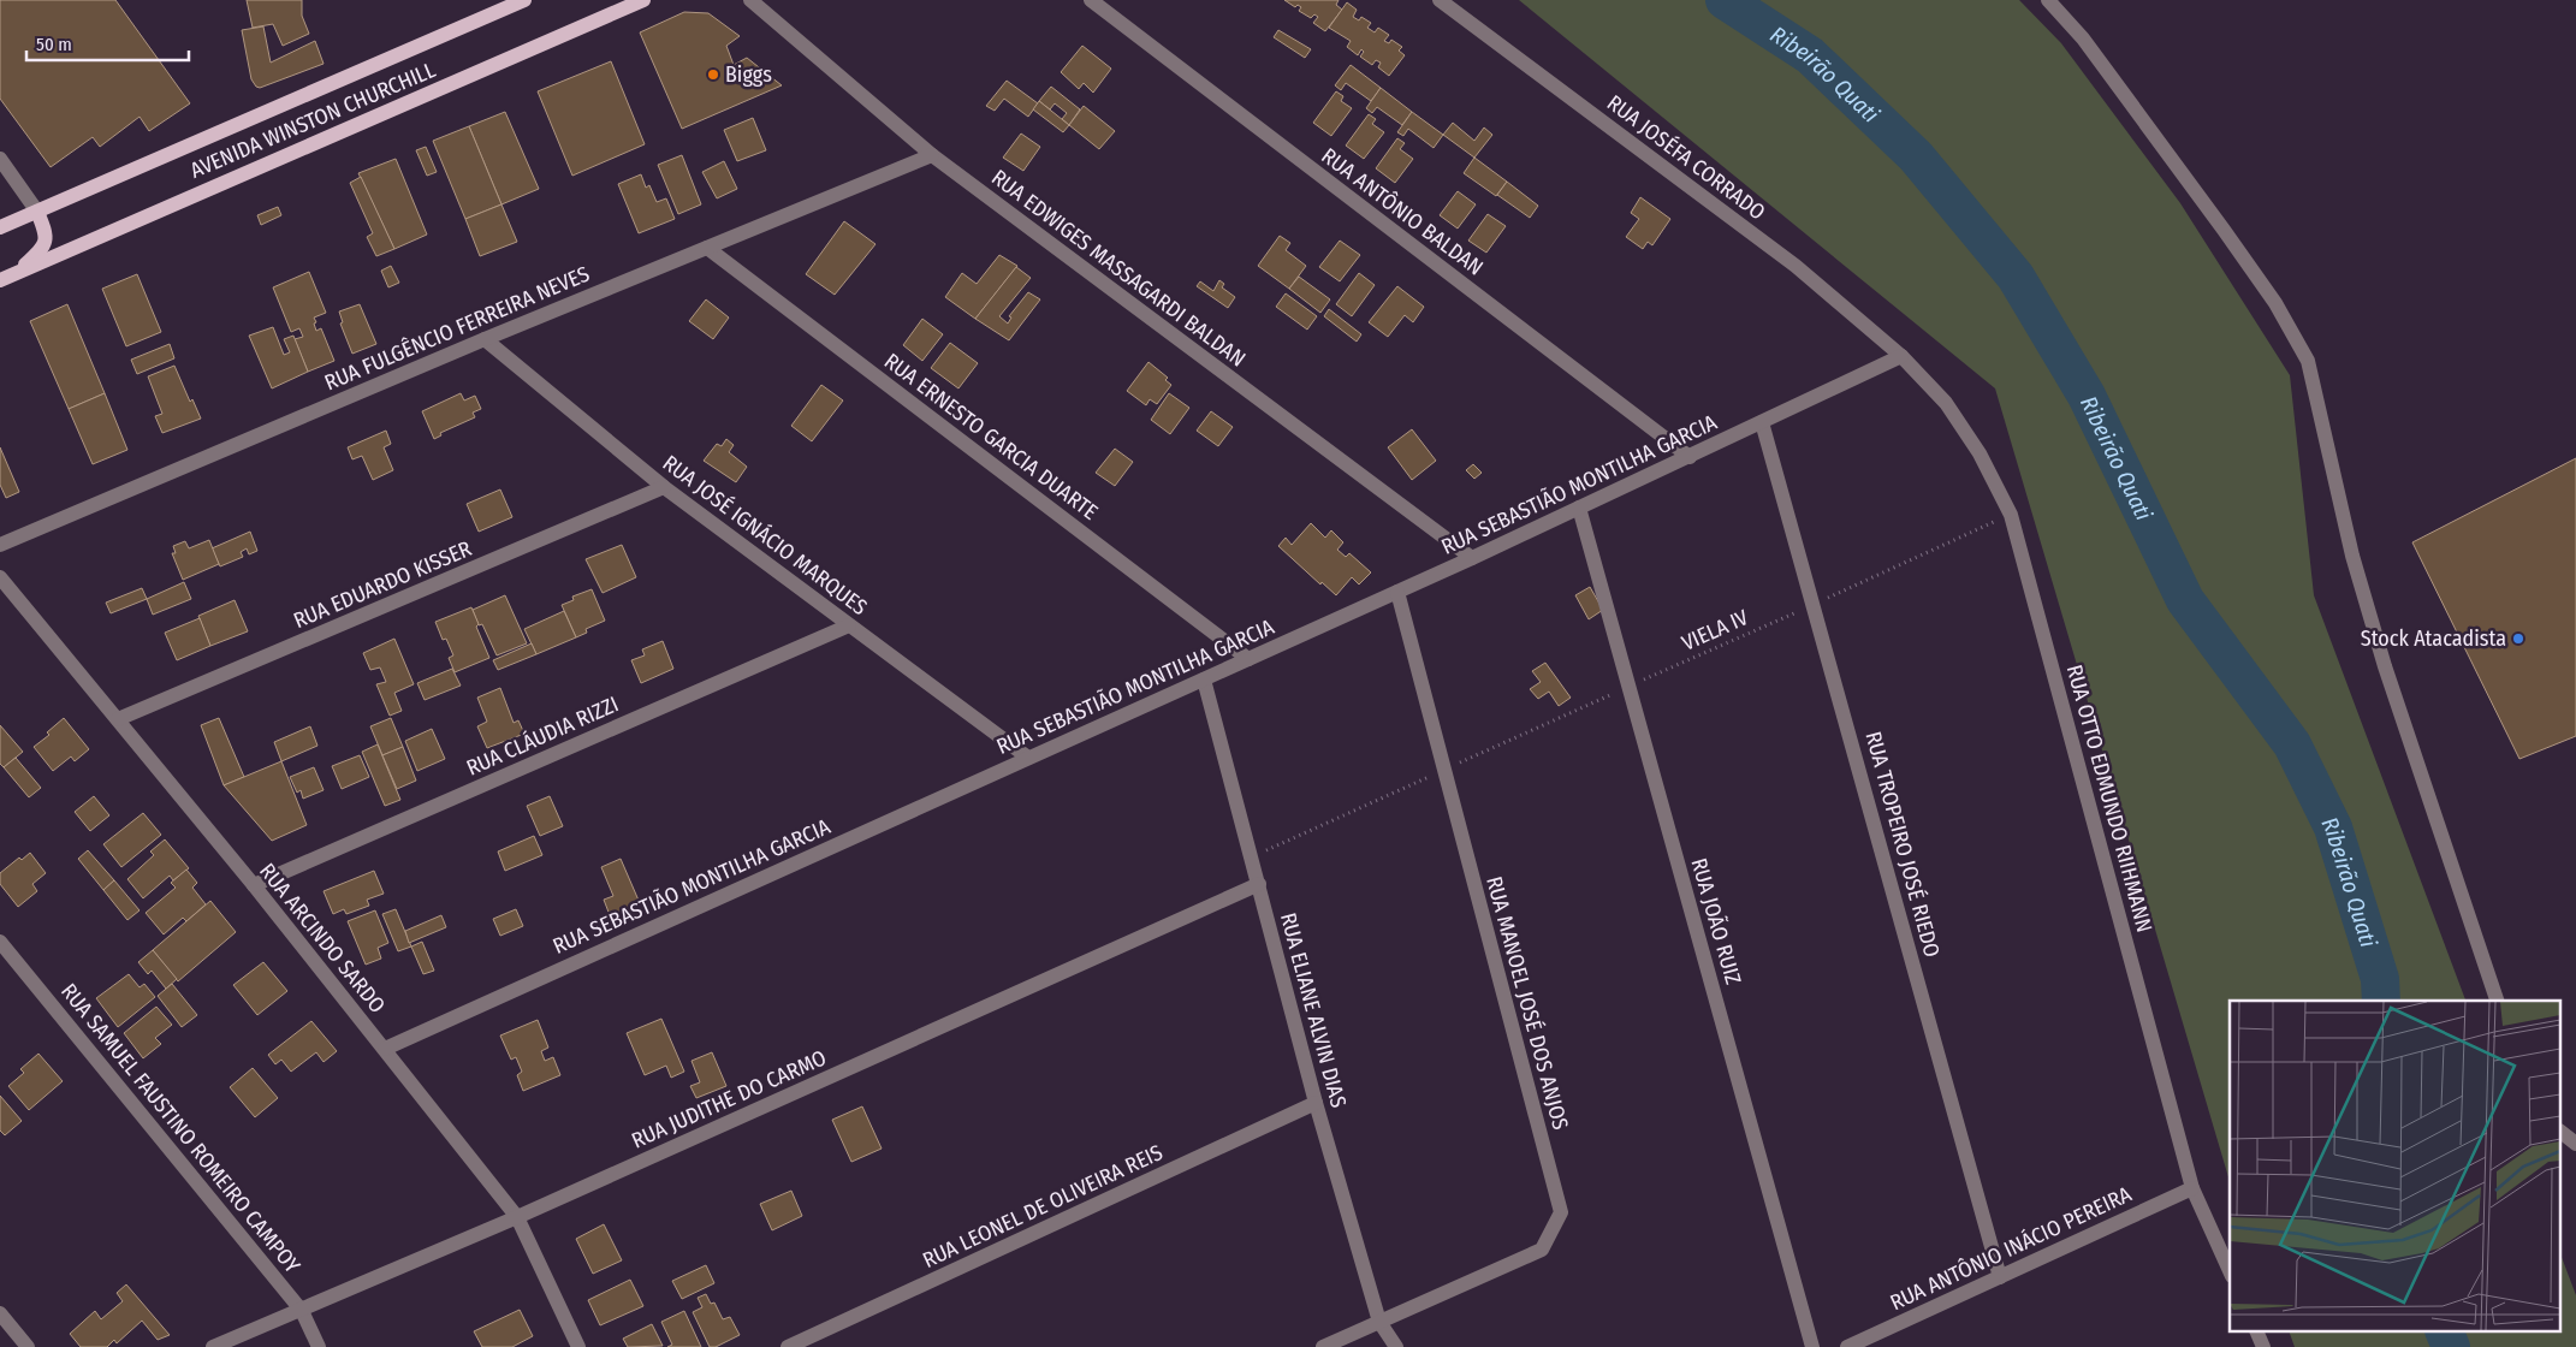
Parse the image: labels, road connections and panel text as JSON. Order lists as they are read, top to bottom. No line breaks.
{"streets":{"main road":["AVENIDA WINSTON CHURCHILL"],"street":["RUA JOSÉFA CORRADO","RUA ANTÔNIO BALDAN","RUA EDWIGES MASSAGARDI BALDAN","RUA FULGÊNCIO FERREIRA NEVES","RUA ERNESTO GARCIA DUARTE","RUA SEBASTIÃO MONTILHA GARCIA","RUA JOSÉ IGNÁCIO MARQUES","RUA EDUARDO KISSER","RUA CLÁUDIA RIZZI","RUA OTTO EDMUNDO RIIHMANN","RUA TROPEIRO JOSÉ RIEDO","RUA JOÃO RUIZ","RUA ARCINDO SARDO","RUA MANOEL JOSÉ DOS ANJOS","RUA ELIANE ALVIN DIAS","RUA JUDITHE DO CARMO","RUA SAMUEL FAUSTINO ROMEIRO CAMPOY","RUA LEONEL DE OLIVEIRA REIS","RUA ANTÔNIO INÁCIO PEREIRA"],"path":["VIELA IV"]},"crossings":[["RUA JOSÉFA CORRADO","RUA SEBASTIÃO MONTILHA GARCIA"],["RUA JOSÉFA CORRADO","RUA OTTO EDMUNDO RIIHMANN"],["RUA ANTÔNIO BALDAN","RUA SEBASTIÃO MONTILHA GARCIA"],["RUA EDWIGES MASSAGARDI BALDAN","RUA FULGÊNCIO FERREIRA NEVES"],["RUA EDWIGES MASSAGARDI BALDAN","RUA SEBASTIÃO MONTILHA GARCIA"],["RUA FULGÊNCIO FERREIRA NEVES","RUA ERNESTO GARCIA DUARTE"],["RUA FULGÊNCIO FERREIRA NEVES","RUA JOSÉ IGNÁCIO MARQUES"],["RUA ERNESTO GARCIA DUARTE","RUA SEBASTIÃO MONTILHA GARCIA"],["RUA SEBASTIÃO MONTILHA GARCIA","RUA JOSÉ IGNÁCIO MARQUES"],["RUA SEBASTIÃO MONTILHA GARCIA","RUA OTTO EDMUNDO RIIHMANN"],["RUA SEBASTIÃO MONTILHA GARCIA","RUA TROPEIRO JOSÉ RIEDO"],["RUA SEBASTIÃO MONTILHA GARCIA","RUA JOÃO RUIZ"],["RUA SEBASTIÃO MONTILHA GARCIA","RUA ARCINDO SARDO"],["RUA SEBASTIÃO MONTILHA GARCIA","RUA MANOEL JOSÉ DOS ANJOS"],["RUA SEBASTIÃO MONTILHA GARCIA","RUA ELIANE ALVIN DIAS"],["RUA JOSÉ IGNÁCIO MARQUES","RUA EDUARDO KISSER"],["RUA JOSÉ IGNÁCIO MARQUES","RUA CLÁUDIA RIZZI"],["RUA EDUARDO KISSER","RUA ARCINDO SARDO"],["VIELA IV","RUA OTTO EDMUNDO RIIHMANN"],["VIELA IV","RUA TROPEIRO JOSÉ RIEDO"],["VIELA IV","RUA JOÃO RUIZ"],["RUA CLÁUDIA RIZZI","RUA ARCINDO SARDO"],["RUA OTTO EDMUNDO RIIHMANN","RUA ANTÔNIO INÁCIO PEREIRA"],["RUA TROPEIRO JOSÉ RIEDO","RUA ANTÔNIO INÁCIO PEREIRA"],["RUA ARCINDO SARDO","RUA JUDITHE DO CARMO"],["RUA MANOEL JOSÉ DOS ANJOS","RUA ELIANE ALVIN DIAS"],["RUA ELIANE ALVIN DIAS","RUA JUDITHE DO CARMO"],["RUA ELIANE ALVIN DIAS","RUA LEONEL DE OLIVEIRA REIS"],["RUA JUDITHE DO CARMO","RUA SAMUEL FAUSTINO ROMEIRO CAMPOY"]],"water":["Ribeirão Quati"],"places":["Biggs","Stock Atacadista"],"scale_bar":"50 m"}
